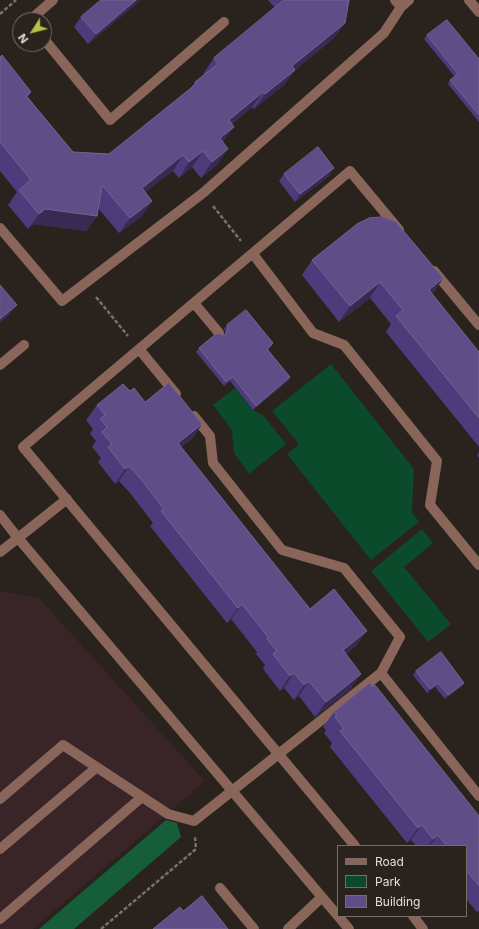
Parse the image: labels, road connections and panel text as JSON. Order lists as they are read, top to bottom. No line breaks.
{"legend":["Road","Park","Building"],"north":"bottom left"}
